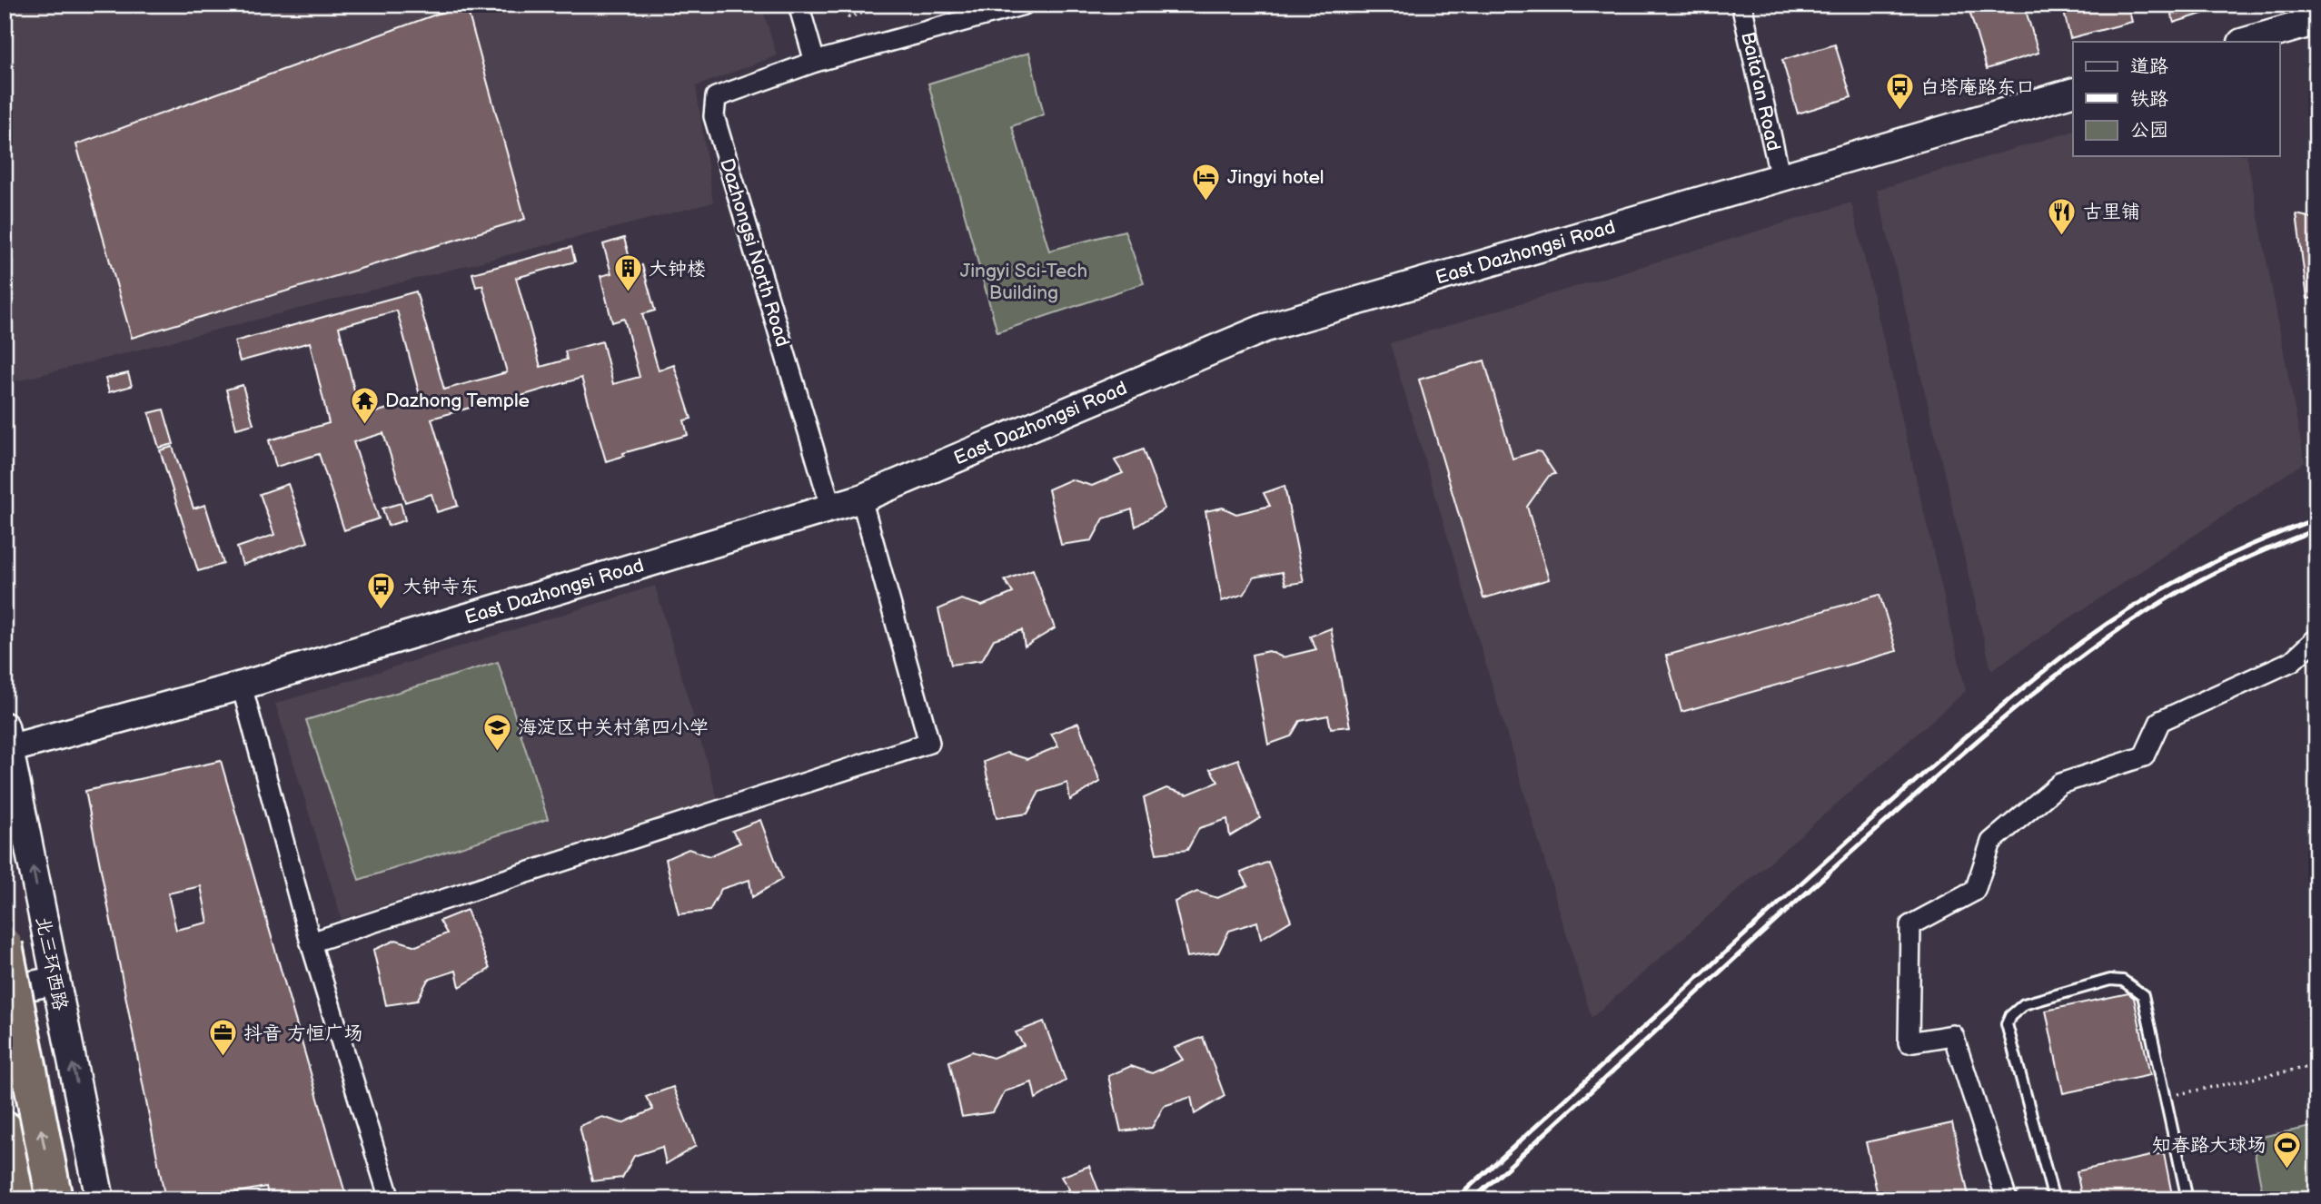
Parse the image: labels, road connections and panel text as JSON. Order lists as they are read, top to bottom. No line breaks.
{"streets":{"street":["Baita'an Road","Dazhongsi North Road","East Dazhongsi Road","北三环西路"]},"crossings":[["Baita'an Road","East Dazhongsi Road"],["Dazhongsi North Road","East Dazhongsi Road"],["East Dazhongsi Road","北三环西路"]],"one_way":["北三环西路"],"parks":["Jingyi Sci-Tech Building"],"places":{"bus stop":["白塔庵路东口","大钟寺东"],"hotel":["Jingyi hotel"],"restaurant":["古里铺"],"building":["大钟楼"],"temple":["Dazhong Temple"],"school or university":["海淀区中关村第四小学"],"office":["抖音 方恒广场"],"sports":["知春路大球场"]},"legend":["道路","铁路","公园"]}
